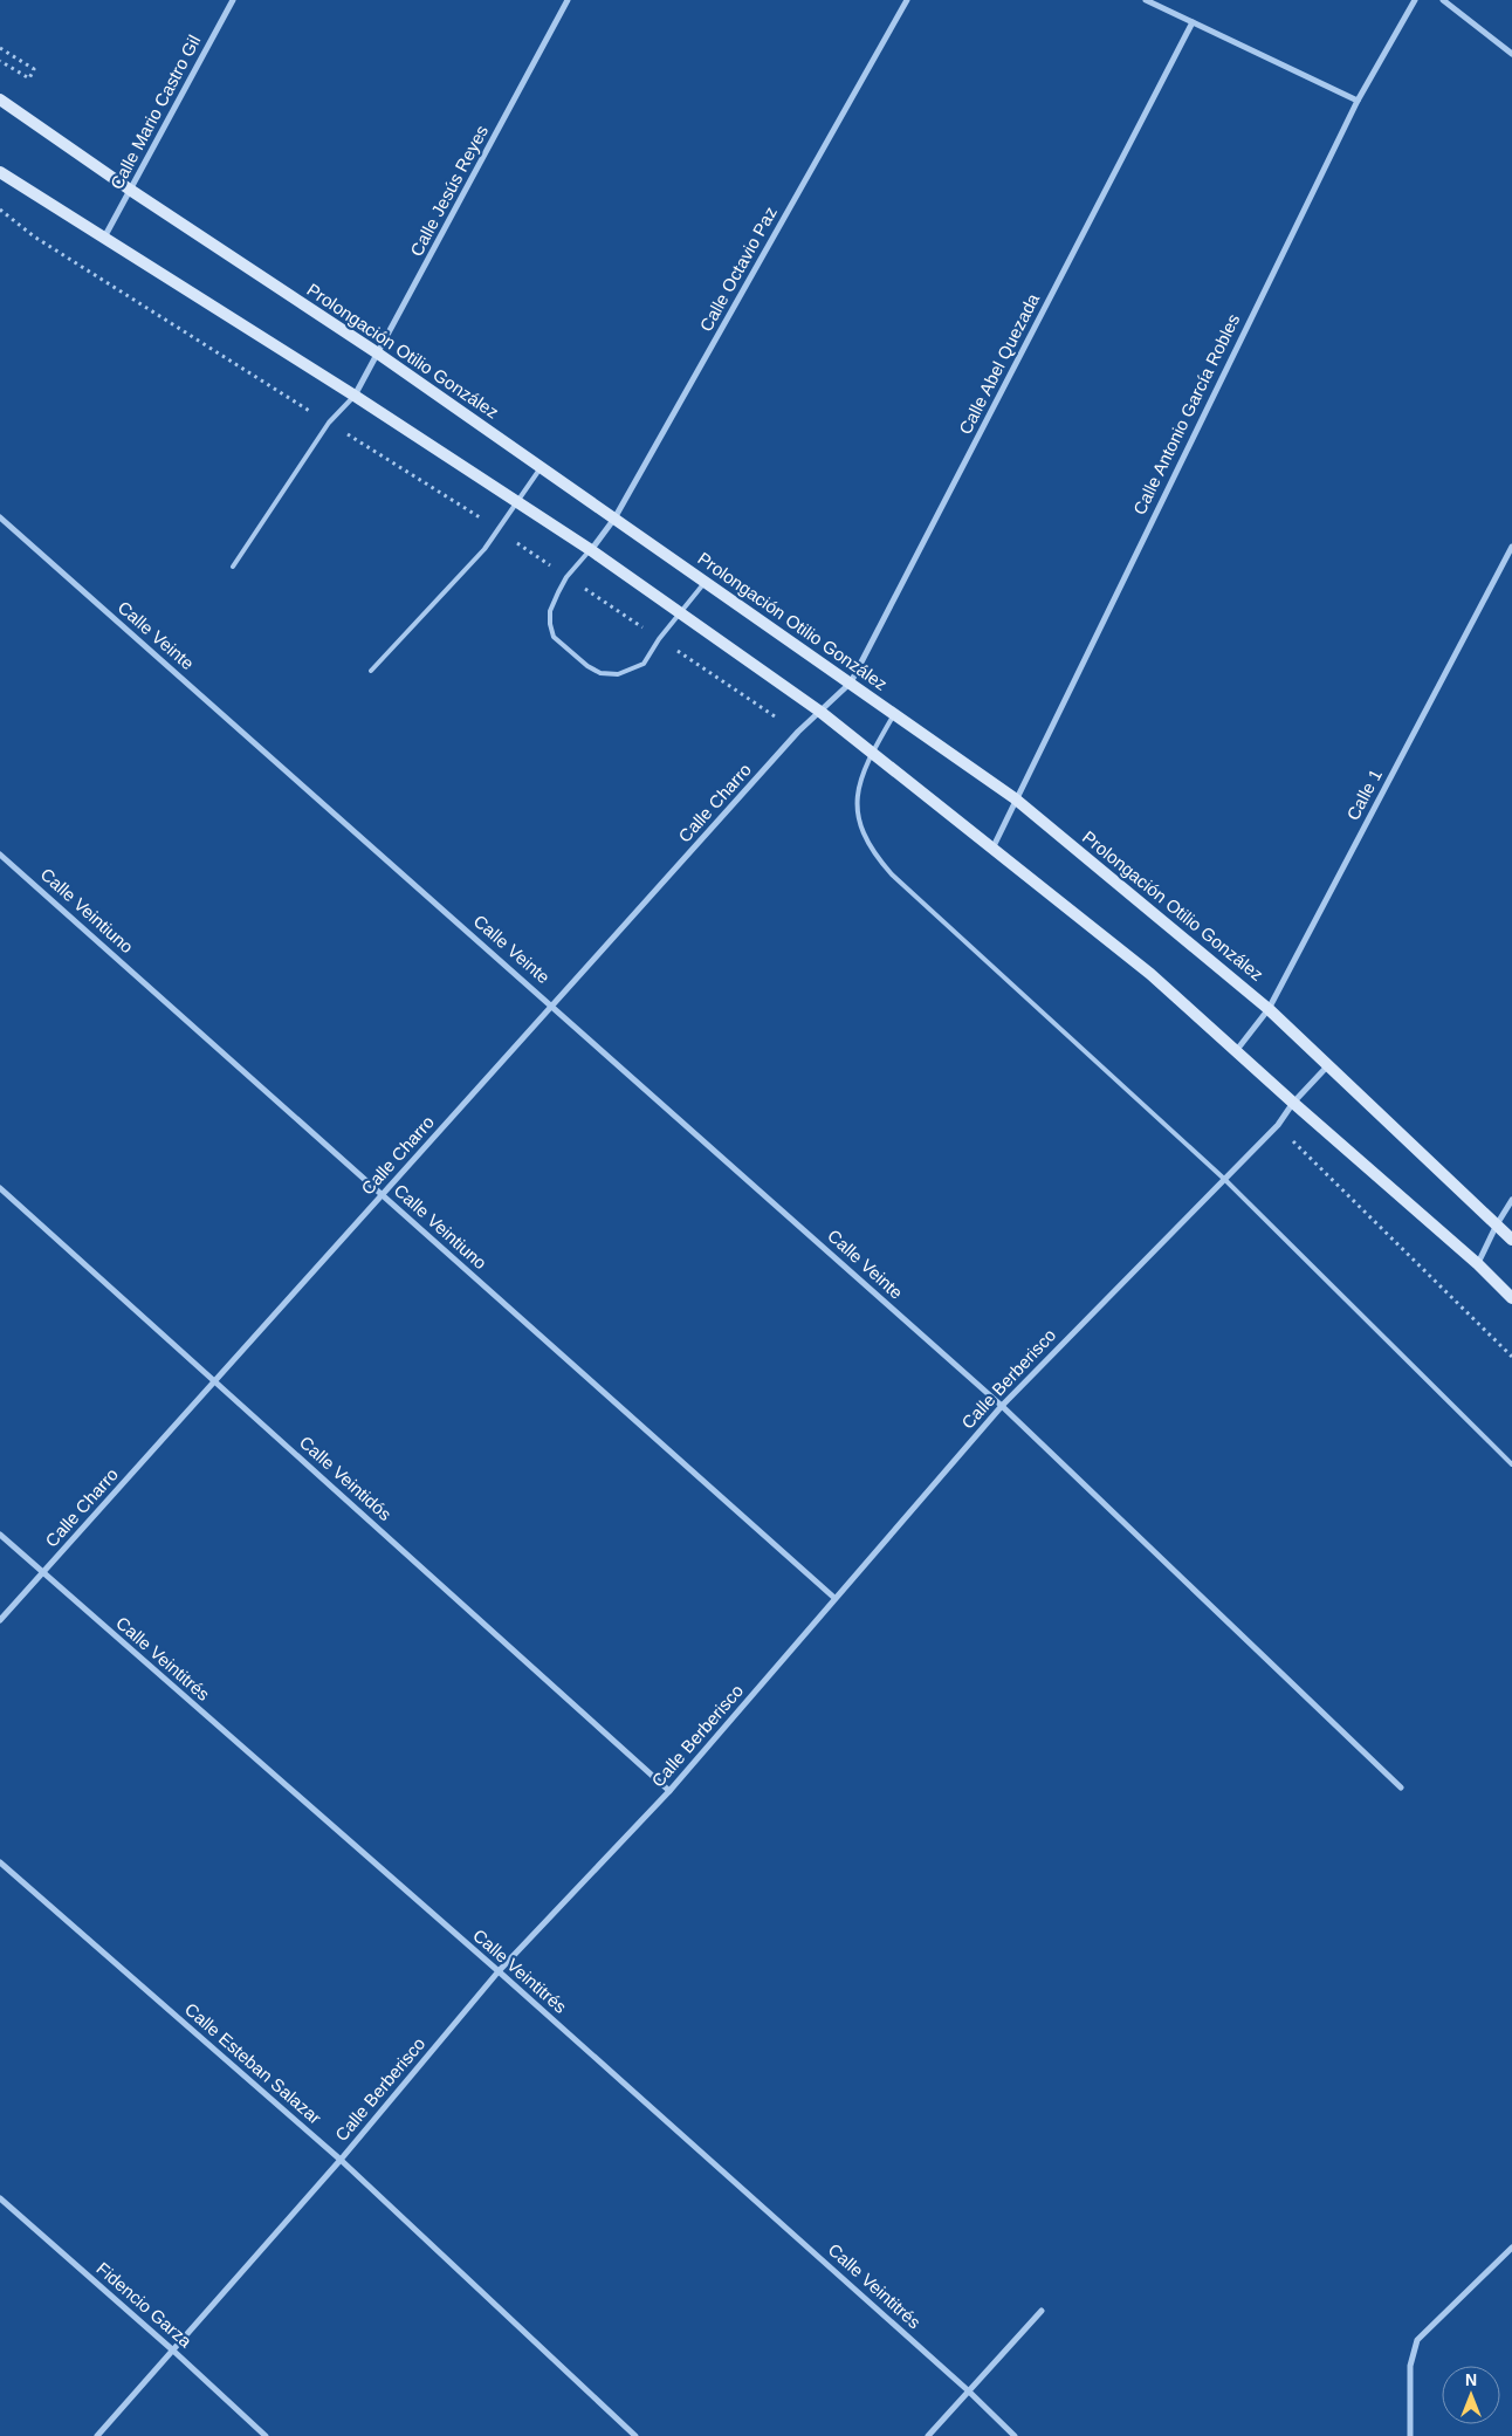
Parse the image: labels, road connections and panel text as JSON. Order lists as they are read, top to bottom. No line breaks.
{"streets":{"main road":["Prolongación Otilio González"],"street":["Calle Mario Castro Gil","Calle Jesús Reyes","Calle Octavio Paz","Calle Abel Quezada","Calle Antonio García Robles","Calle Veinte","Calle 1","Calle Charro","Calle Veintiuno","Calle Berberisco","Calle Veintidós","Calle Veintitrés","Calle Esteban Salazar","Fidencio Garza"]},"crossings":[["Calle Mario Castro Gil","Prolongación Otilio González"],["Calle Jesús Reyes","Prolongación Otilio González"],["Calle Octavio Paz","Prolongación Otilio González"],["Prolongación Otilio González","Calle Abel Quezada"],["Prolongación Otilio González","Calle Antonio García Robles"],["Prolongación Otilio González","Calle 1"],["Prolongación Otilio González","Calle Berberisco"],["Calle Abel Quezada","Calle Charro"],["Calle Veinte","Calle Charro"],["Calle Veinte","Calle Berberisco"],["Calle Charro","Calle Veintiuno"],["Calle Charro","Calle Veintidós"],["Calle Charro","Calle Veintitrés"],["Calle Veintiuno","Calle Berberisco"],["Calle Berberisco","Calle Veintidós"],["Calle Berberisco","Calle Veintitrés"],["Calle Berberisco","Calle Esteban Salazar"],["Calle Berberisco","Fidencio Garza"]],"north":"top"}
